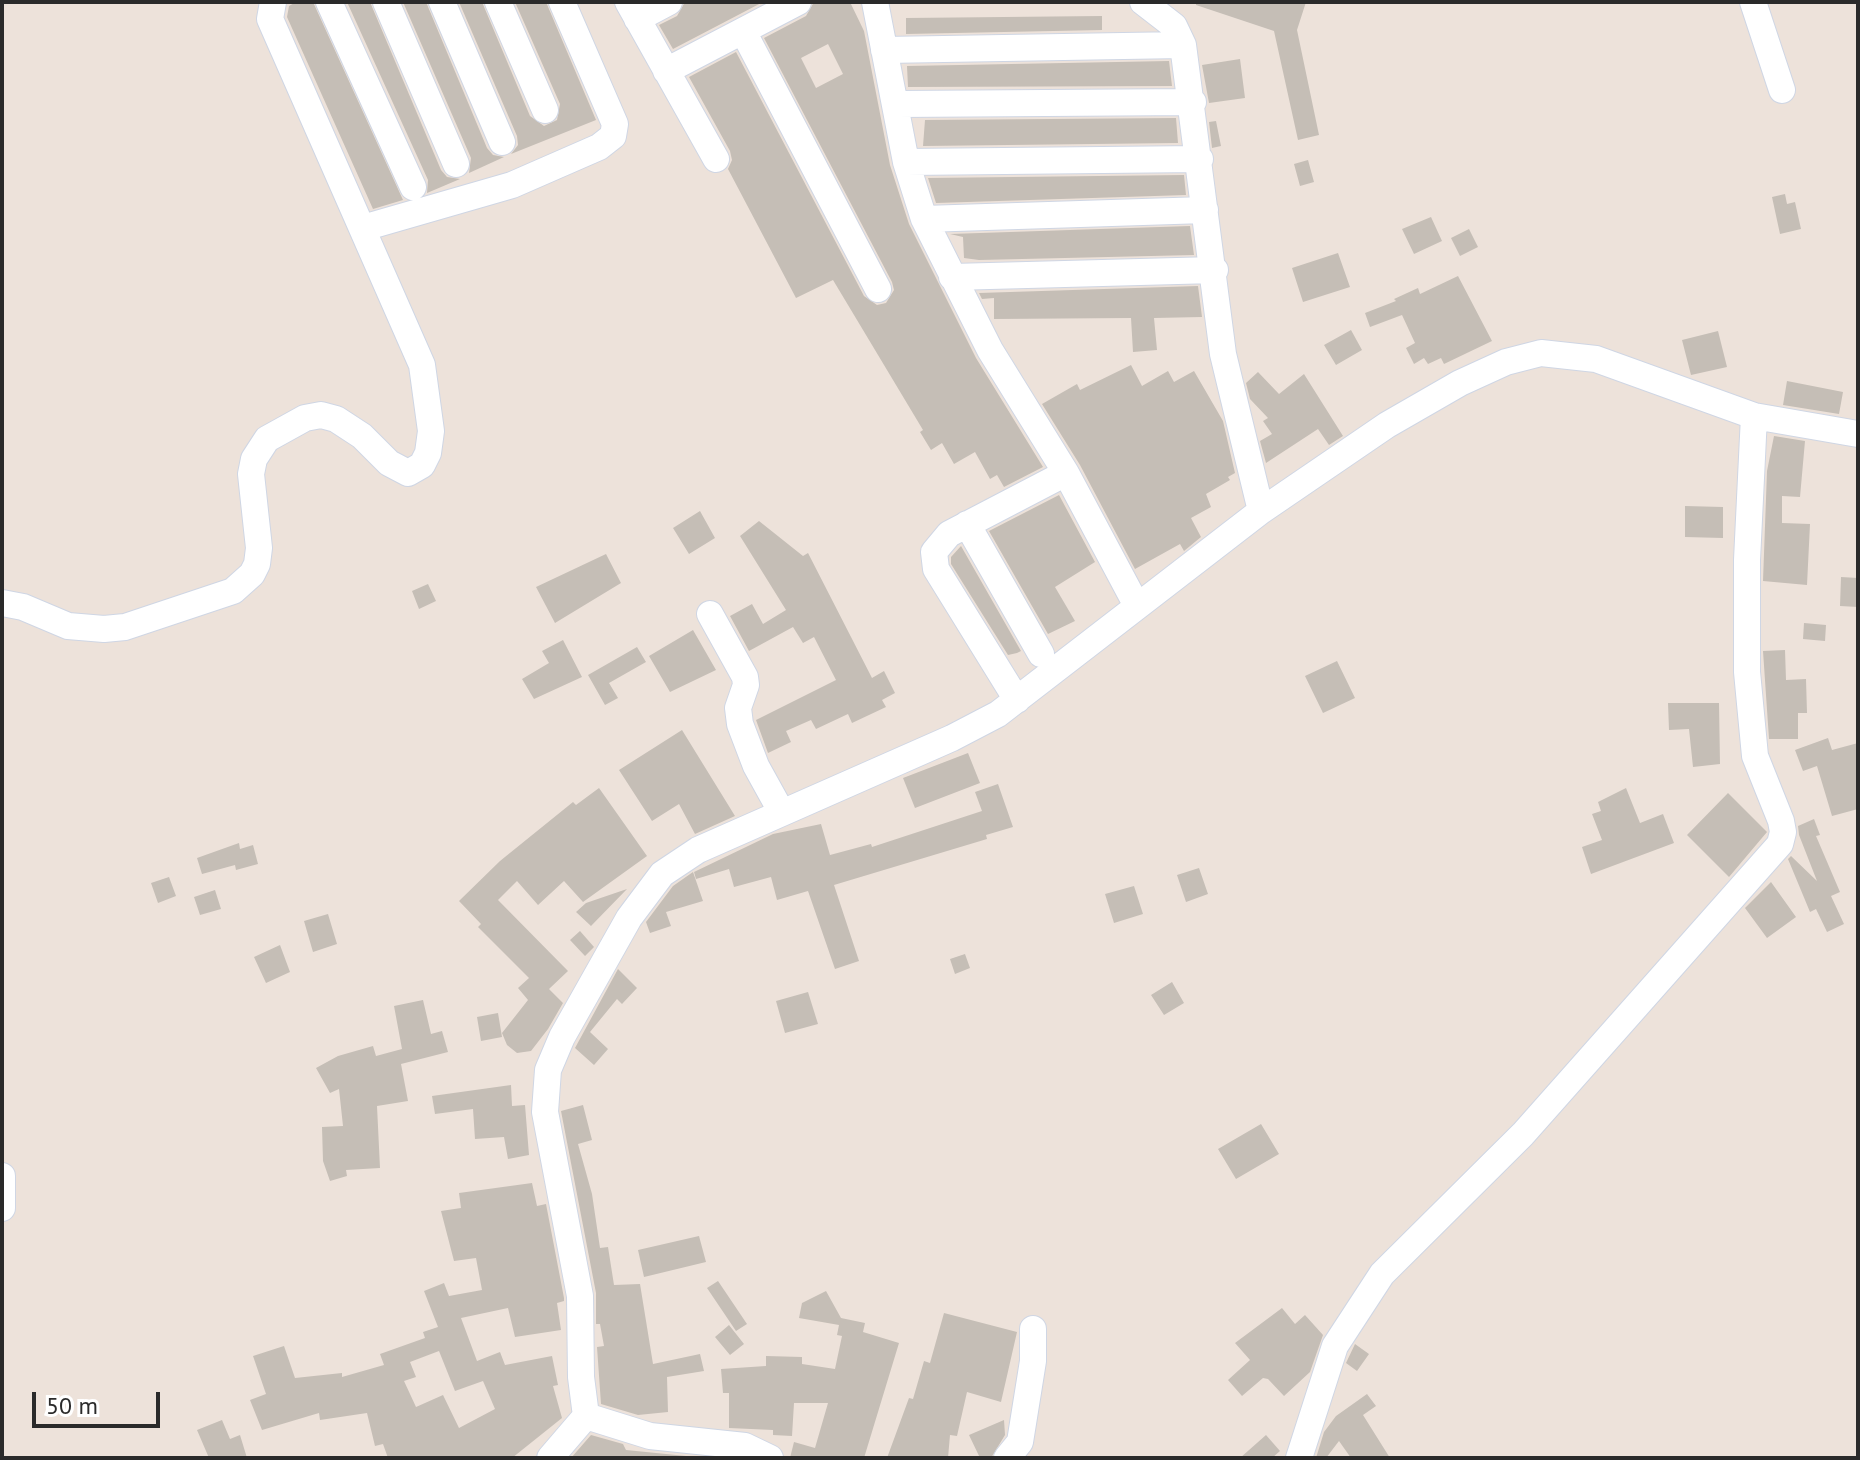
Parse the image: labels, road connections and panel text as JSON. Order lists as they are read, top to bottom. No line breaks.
{"scale_bar":"50 m"}
